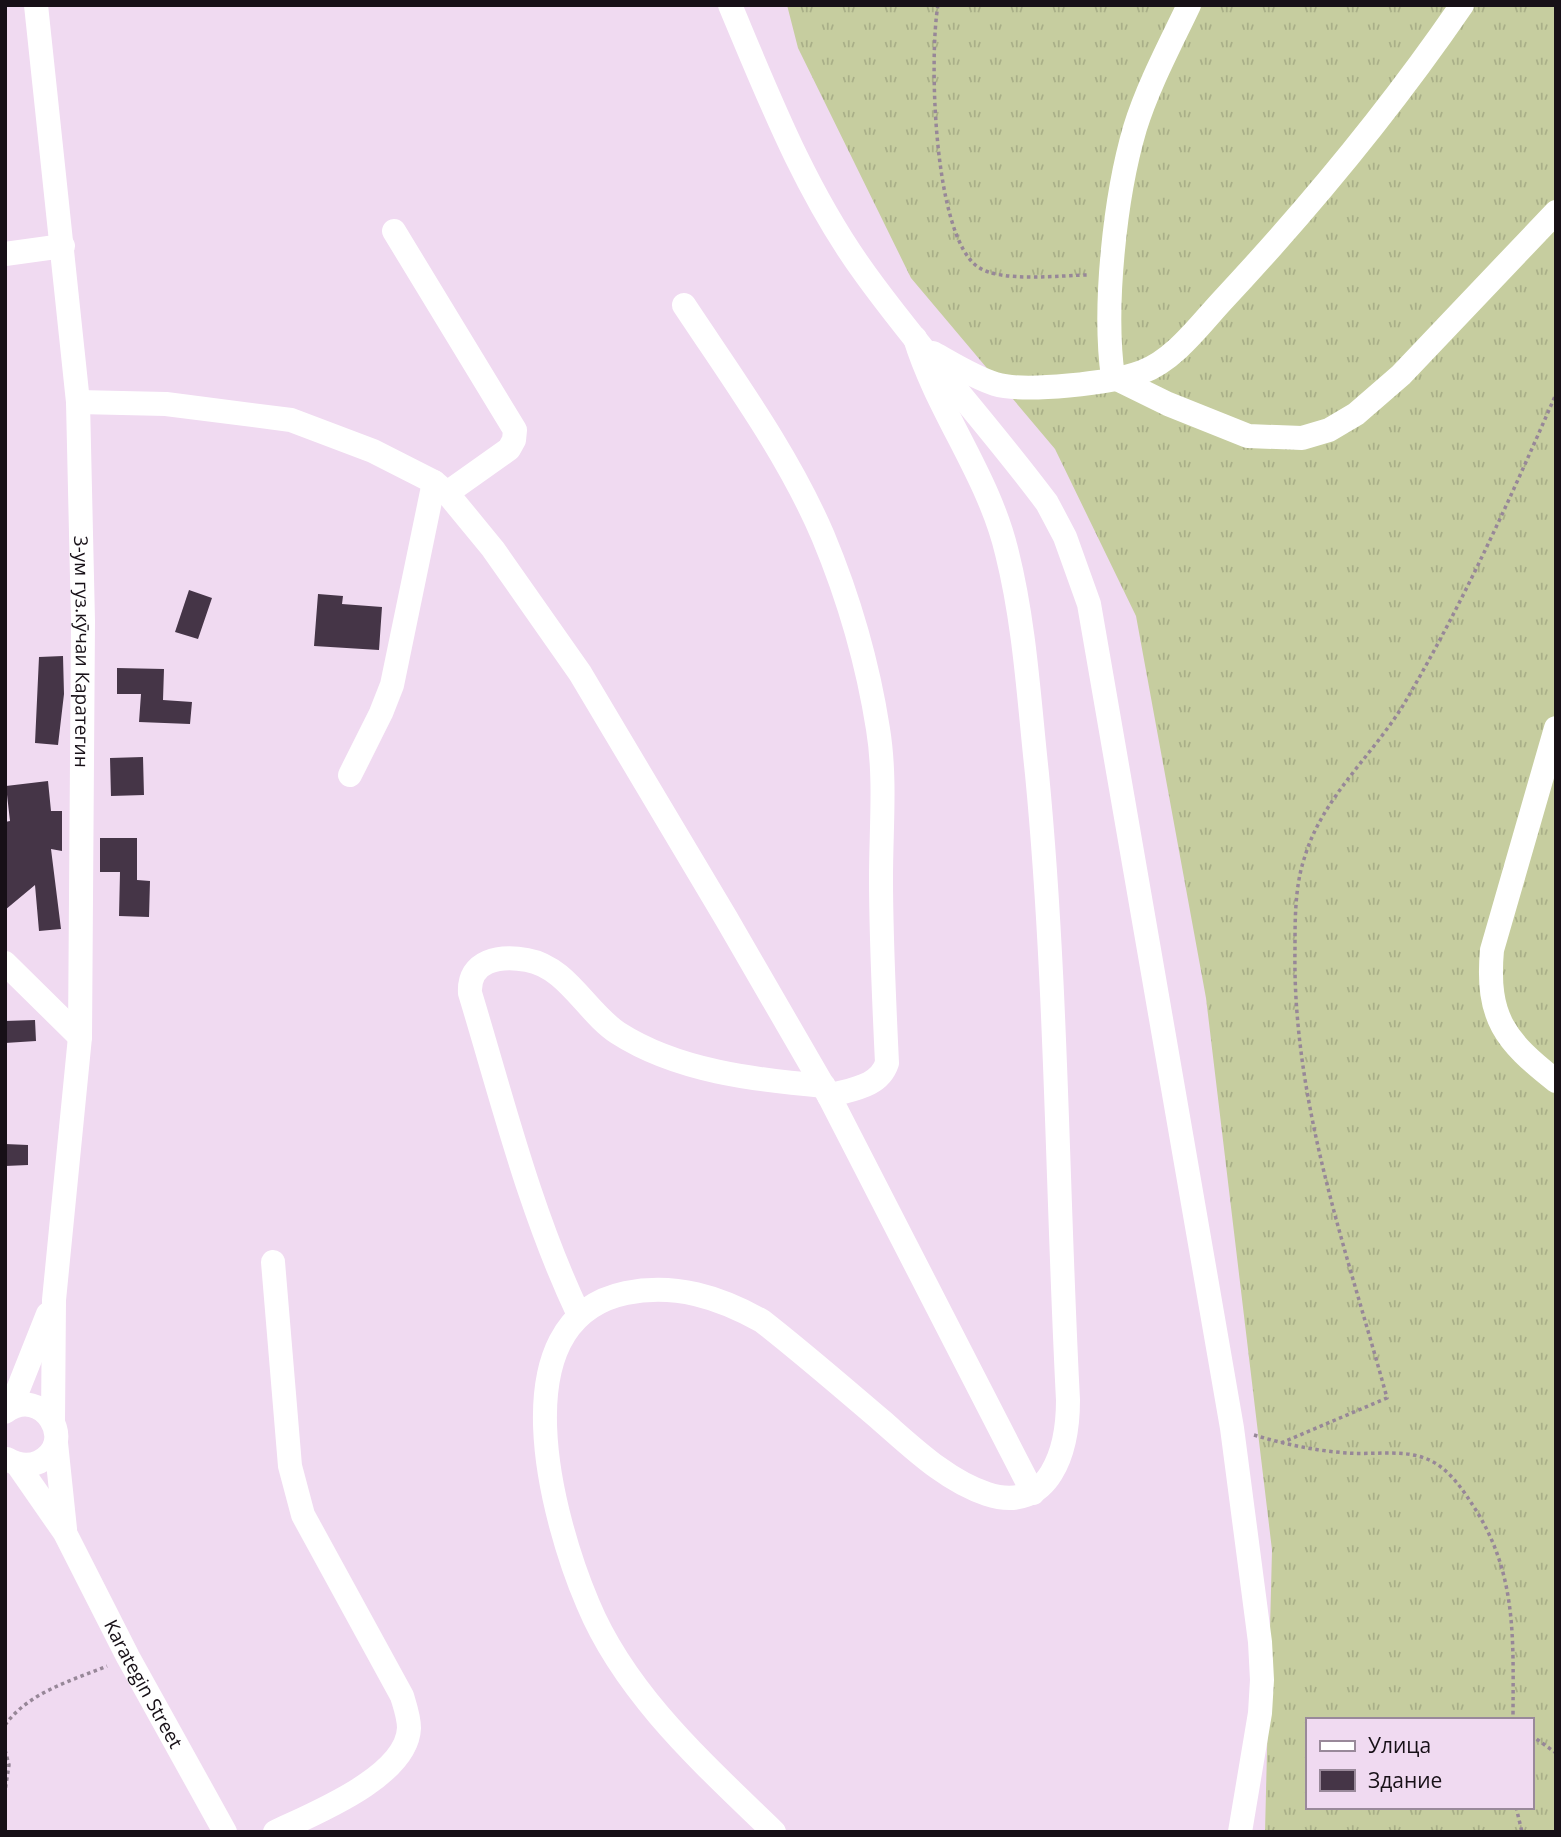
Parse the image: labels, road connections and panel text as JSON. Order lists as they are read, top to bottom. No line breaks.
{"streets":{"street":["3-ум гуз.кӯчаи Каратегин","Karategin Street"]},"crossings":[["3-ум гуз.кӯчаи Каратегин","Karategin Street"]],"legend":["Улица","Здание"]}
